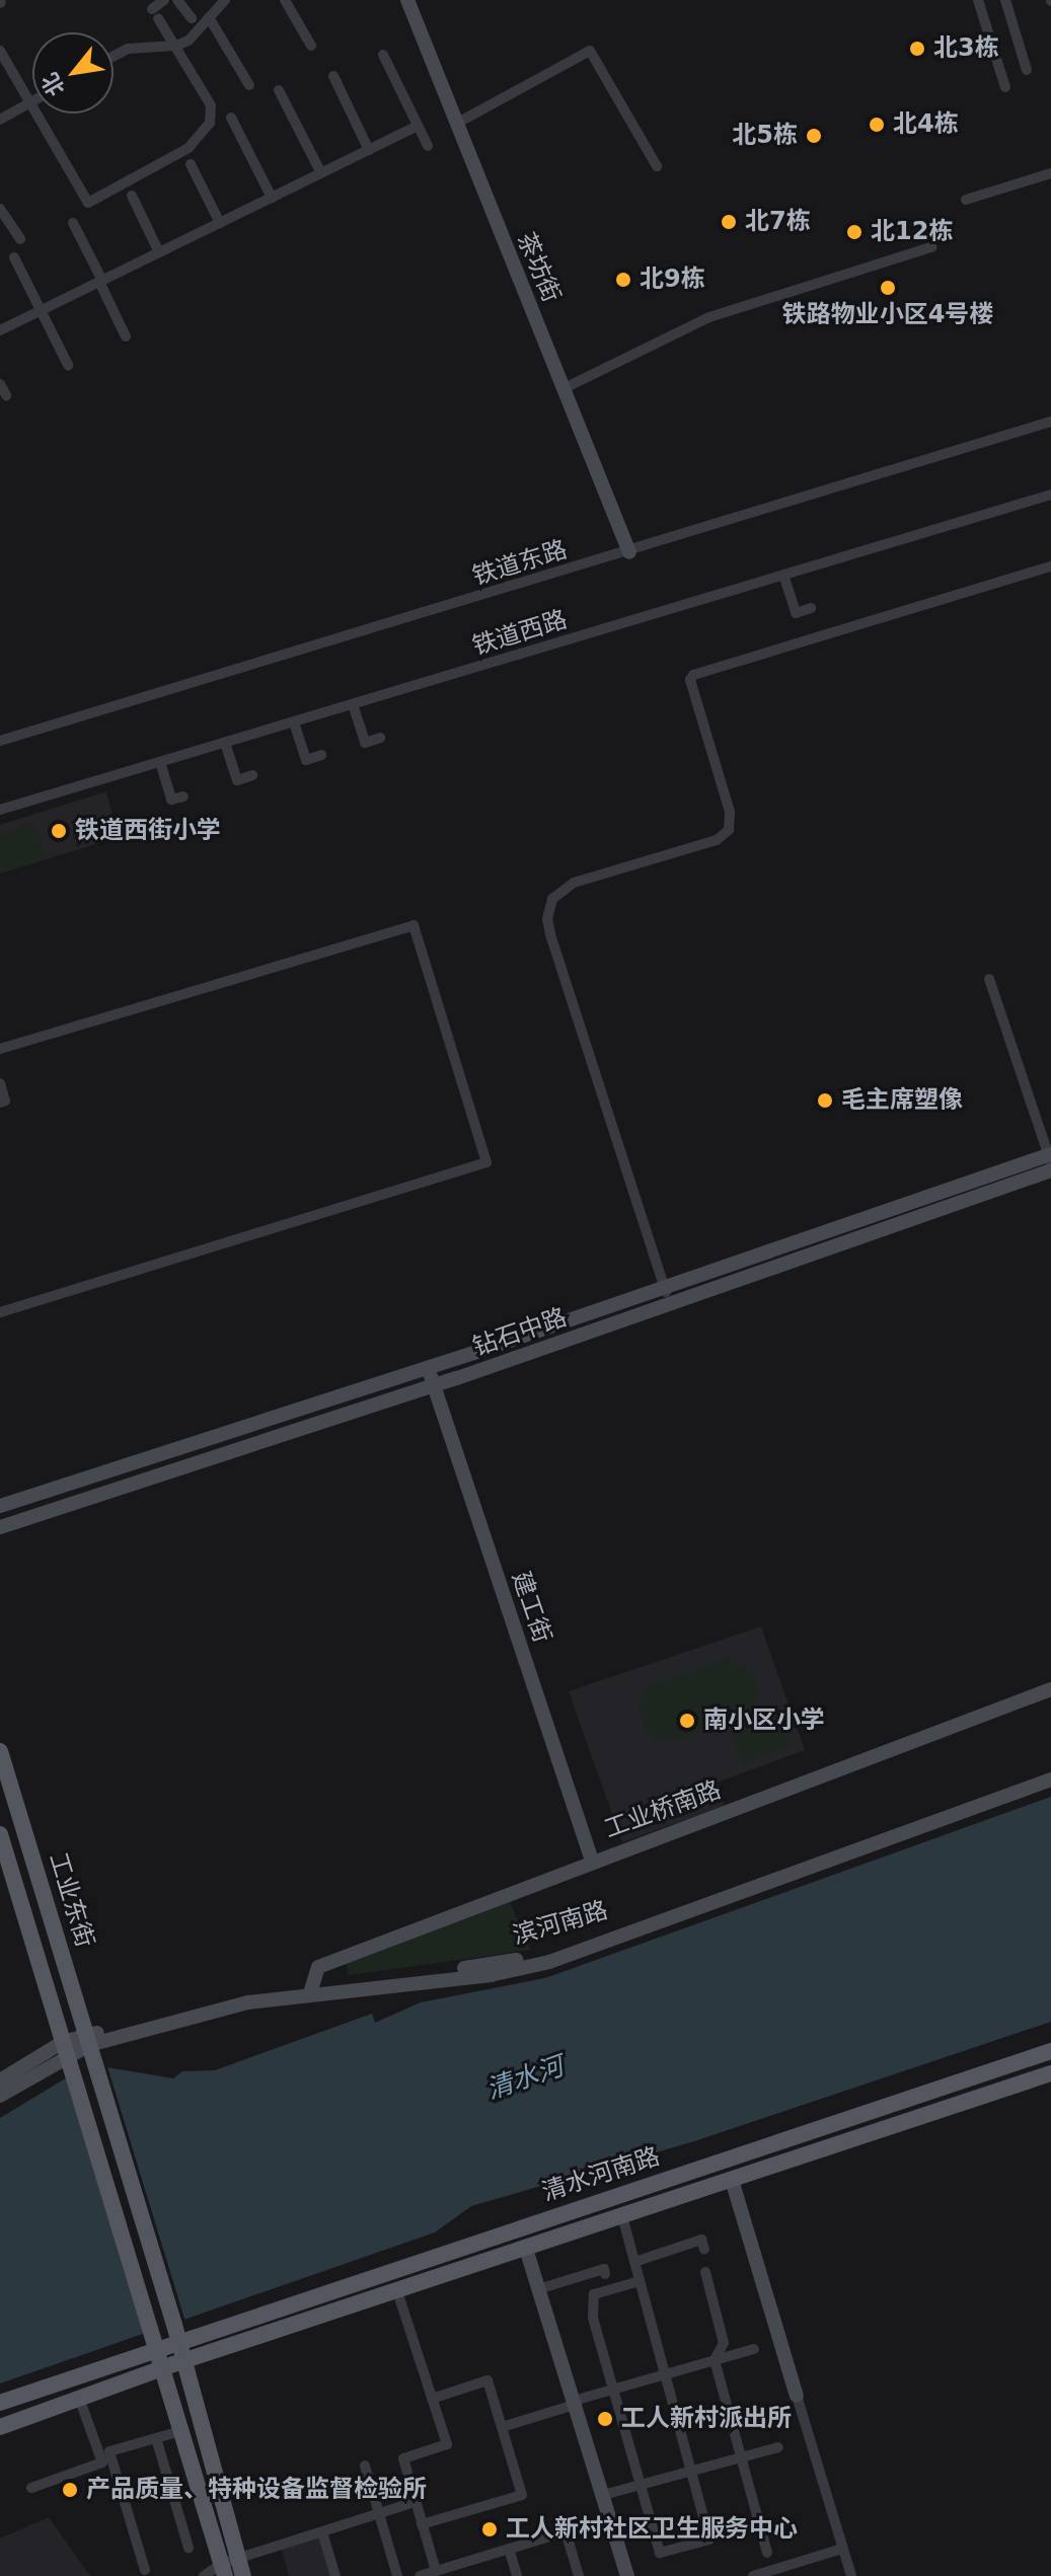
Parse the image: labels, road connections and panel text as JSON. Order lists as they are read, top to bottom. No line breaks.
{"streets":{"main road":["茶坊街","钻石中路","建工街","工业桥南路","工业东街","滨河南路","清水河南路"],"street":["铁道东路","铁道西路"]},"crossings":[["茶坊街","铁道东路"],["钻石中路","建工街"],["建工街","工业桥南路"],["工业桥南路","滨河南路"],["工业东街","滨河南路"],["工业东街","清水河南路"]],"water":["清水河"],"places":["北3栋","北4栋","北5栋","北7栋","北12栋","北9栋","铁路物业小区4号楼","铁道西街小学","毛主席塑像","南小区小学","工人新村派出所","产品质量、特种设备监督检验所","工人新村社区卫生服务中心"],"north":"bottom left"}
